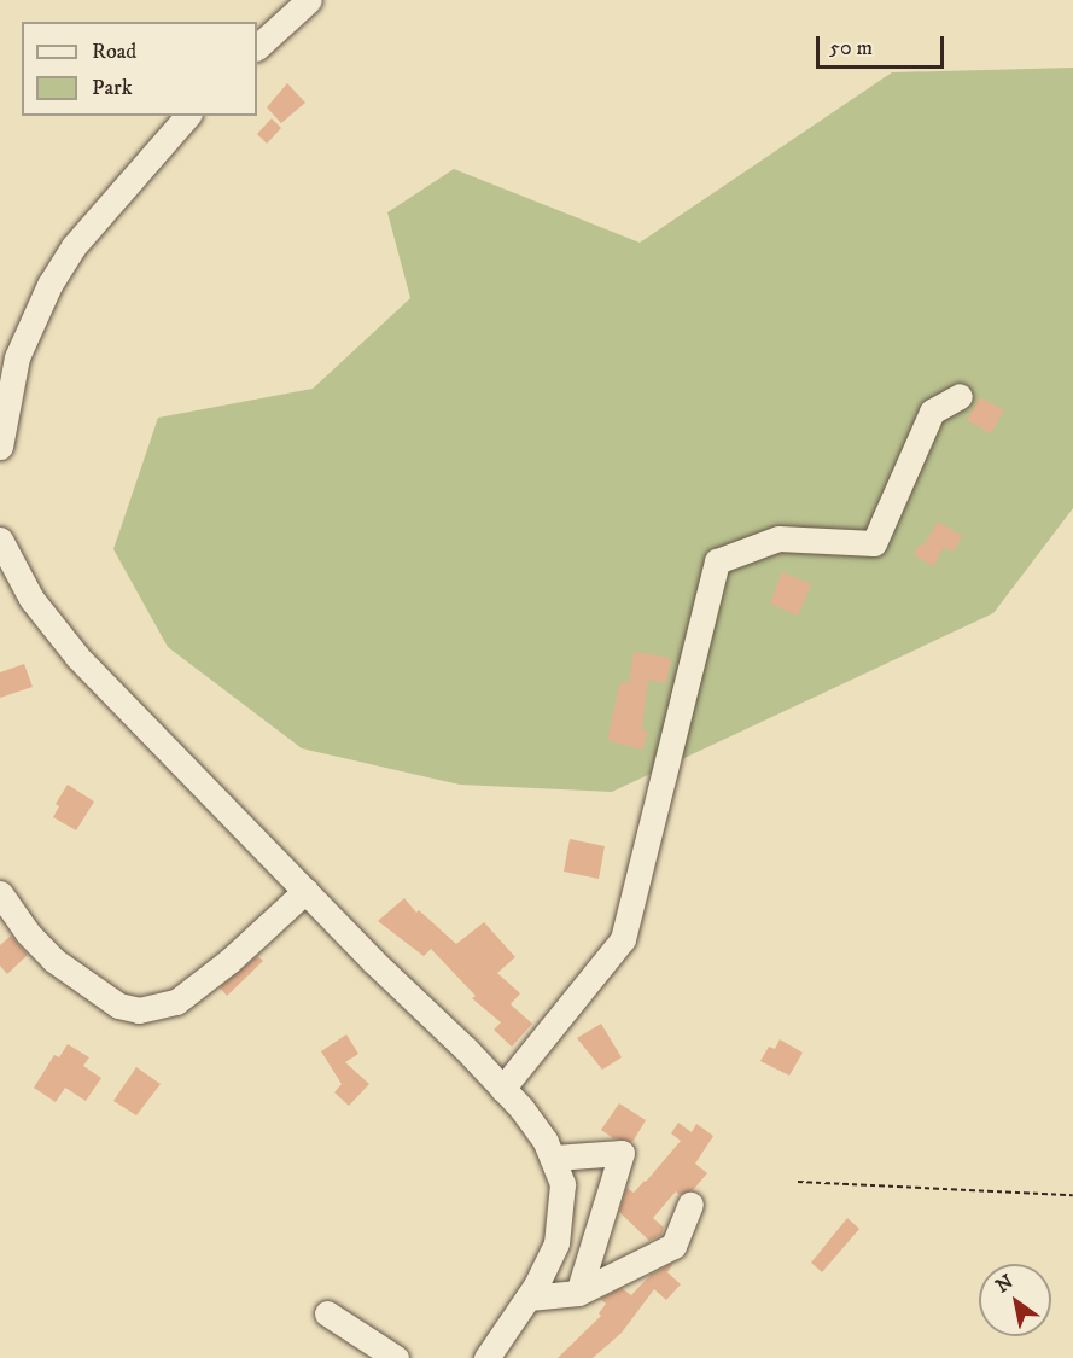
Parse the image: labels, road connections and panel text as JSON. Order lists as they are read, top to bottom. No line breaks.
{"legend":["Road","Park"],"scale_bar":"50 m","north":"top left"}
